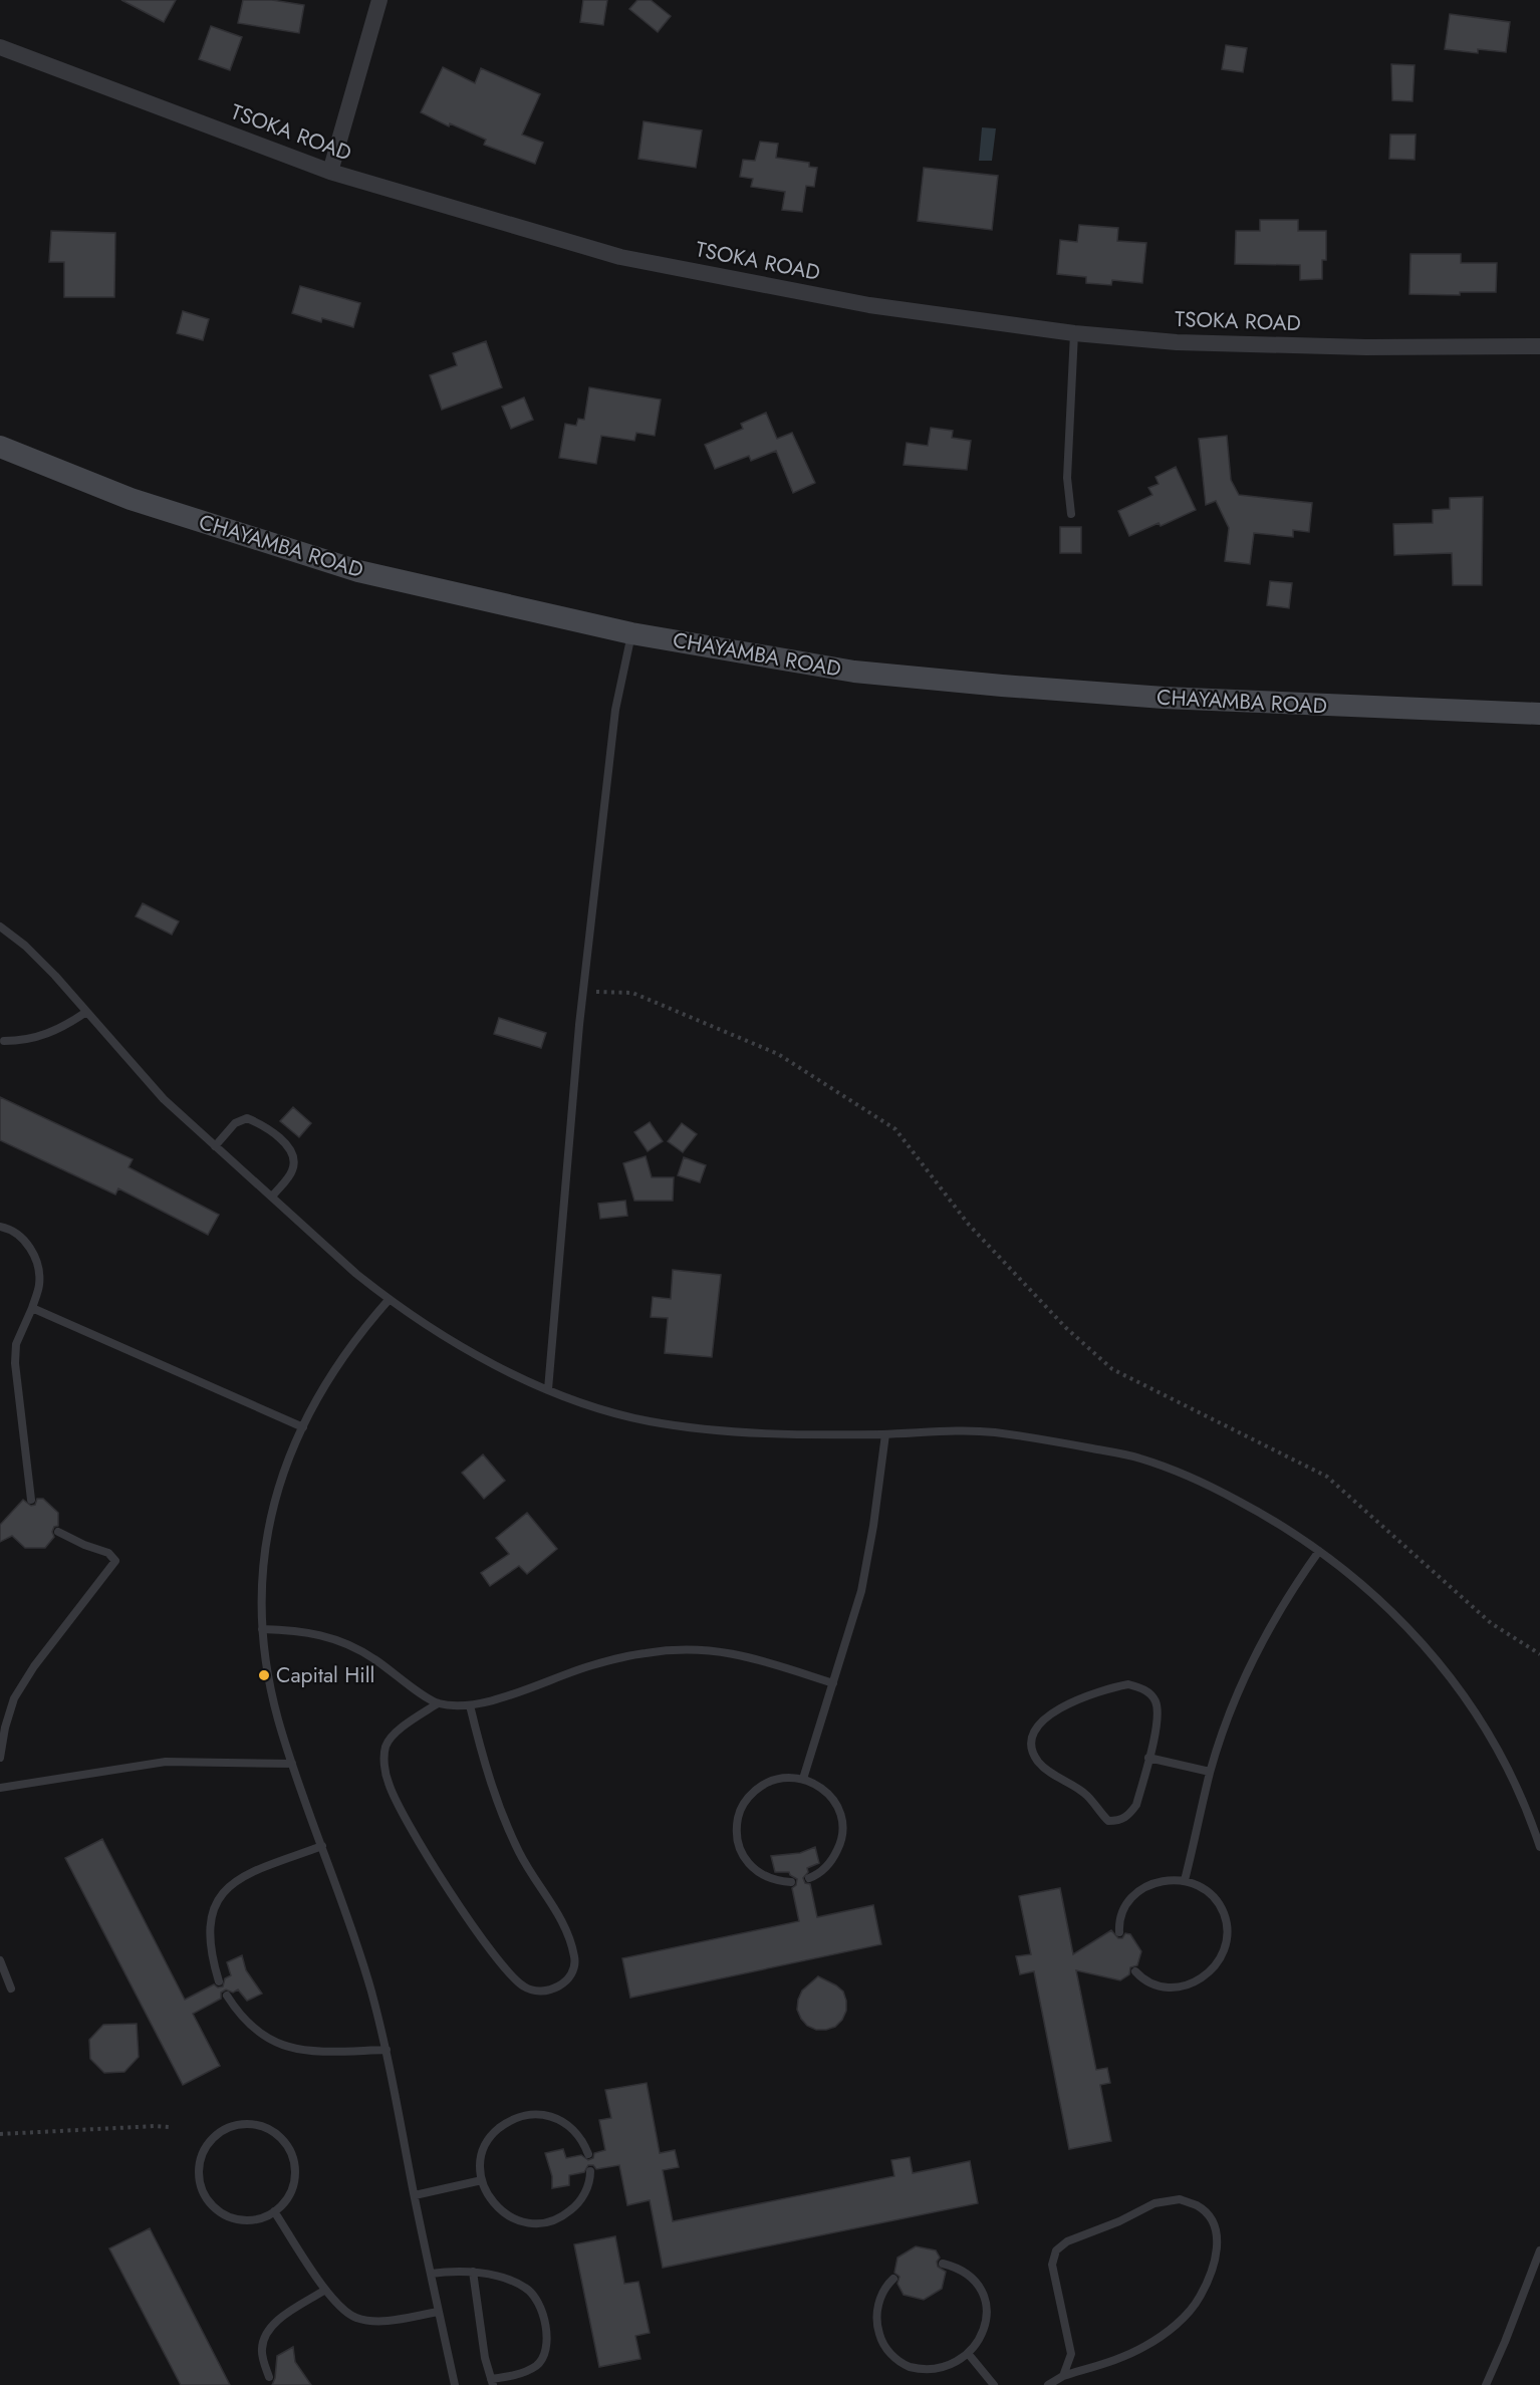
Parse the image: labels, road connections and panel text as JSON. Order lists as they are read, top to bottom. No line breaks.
{"streets":{"main road":["CHAYAMBA ROAD"],"street":["TSOKA ROAD"]},"places":["Capital Hill"]}
